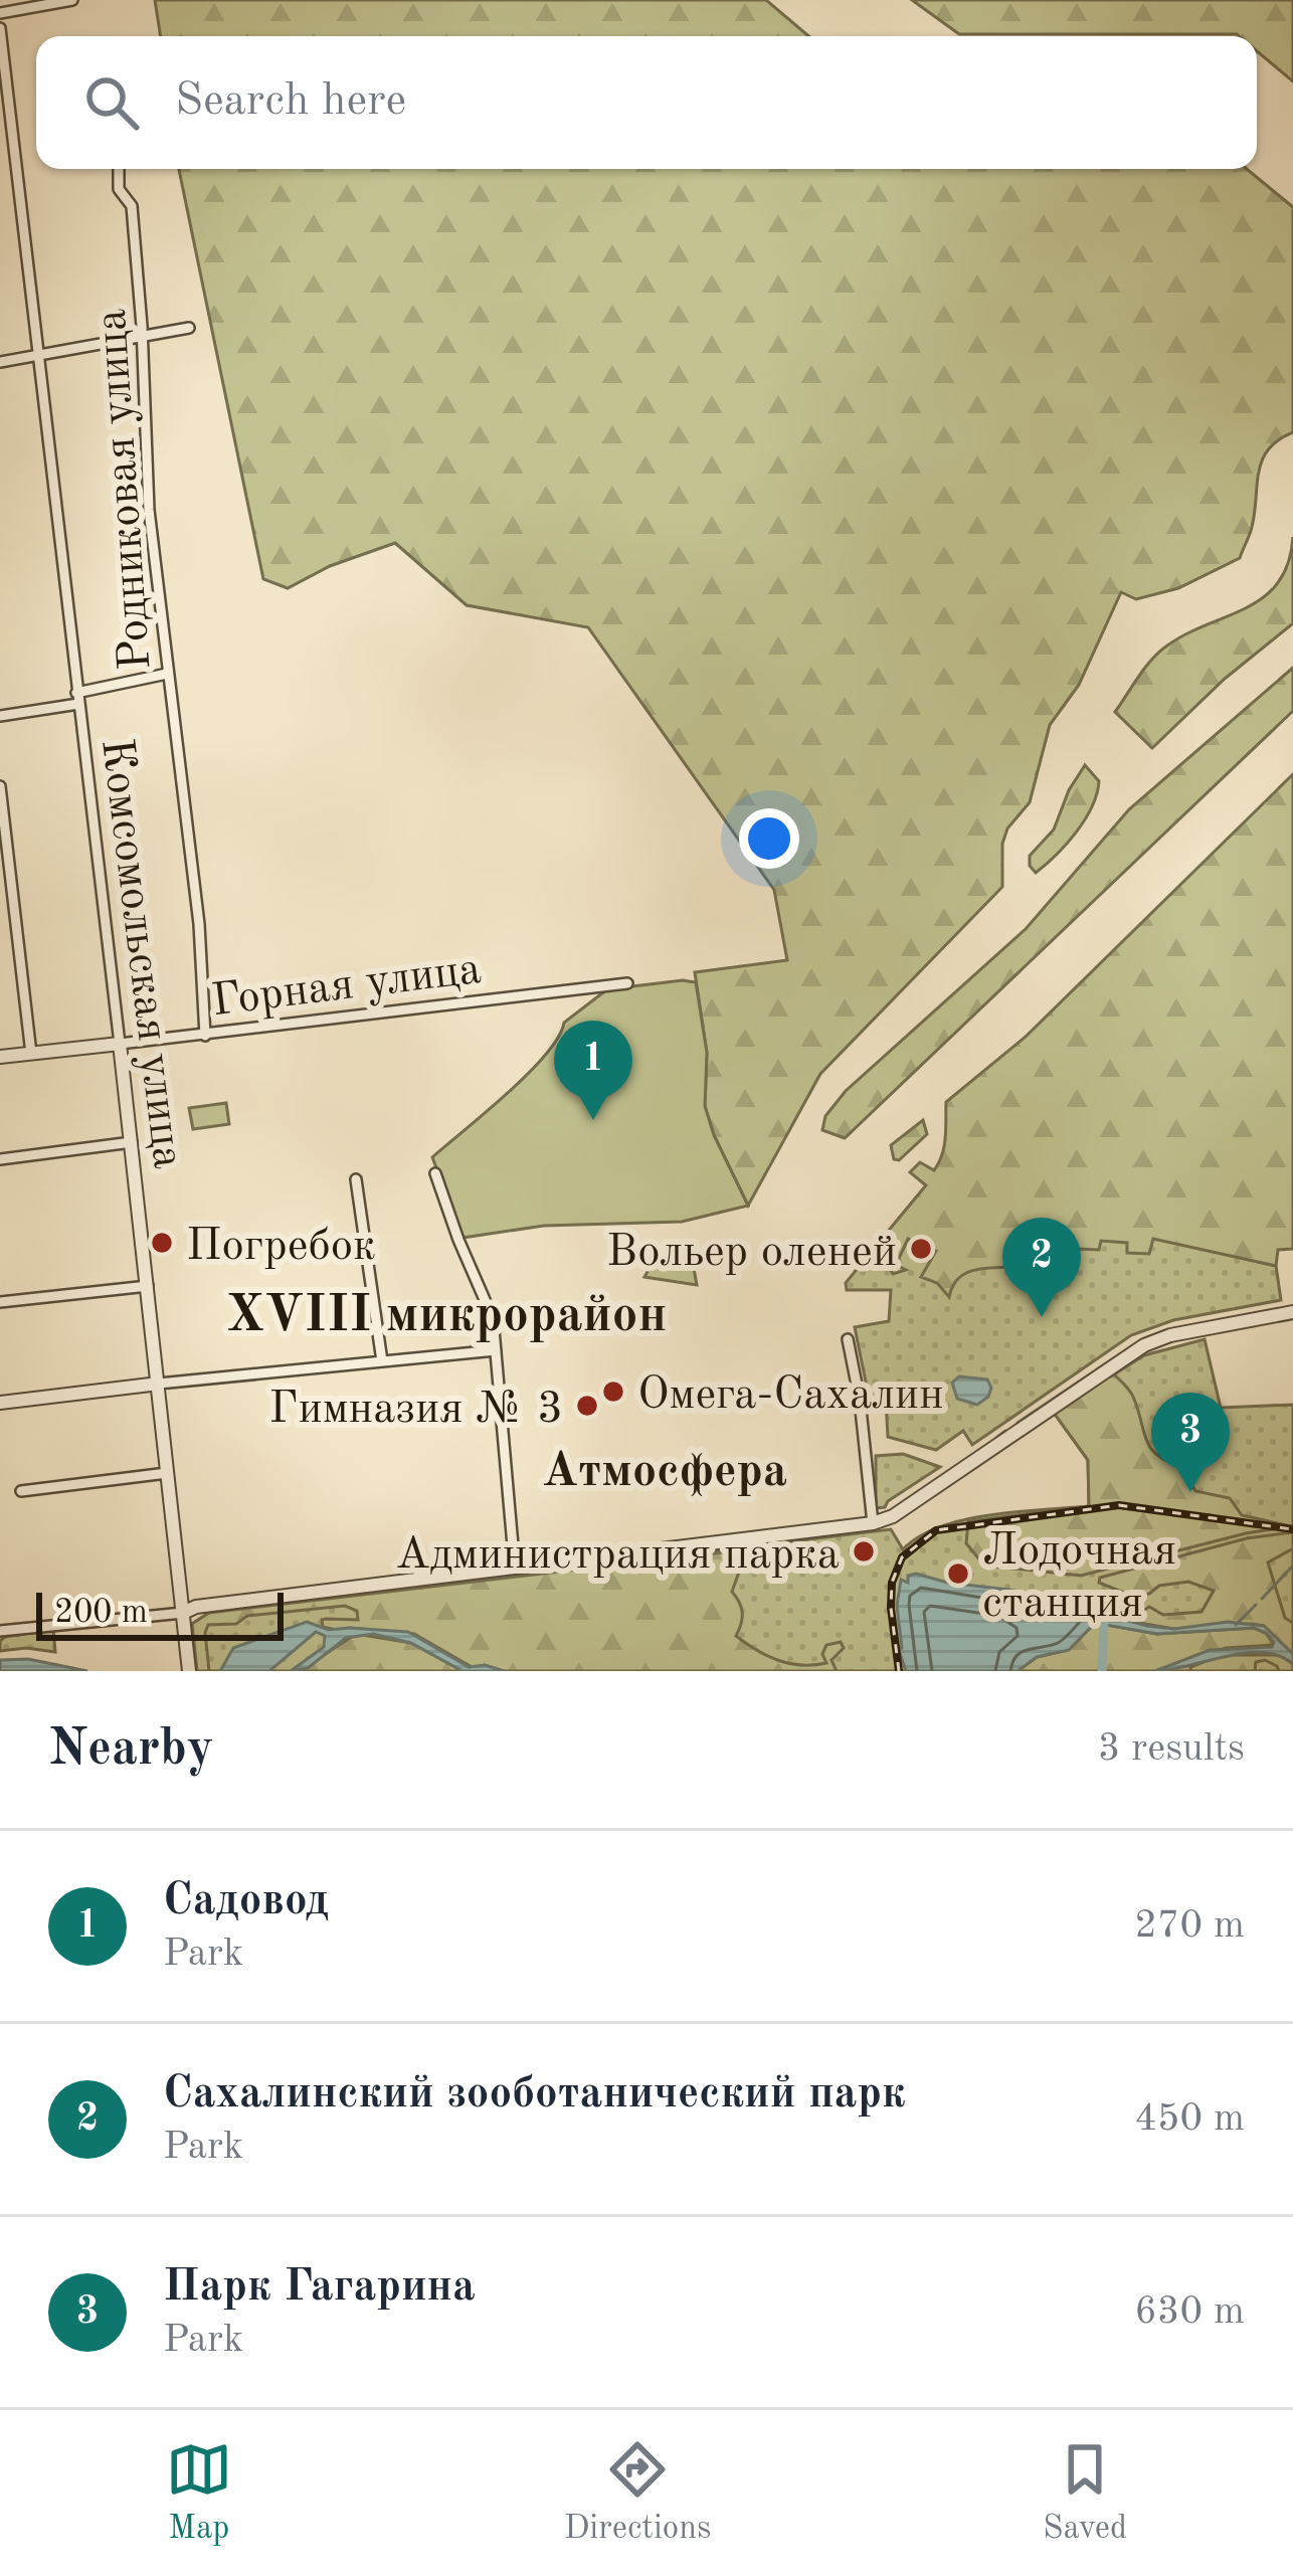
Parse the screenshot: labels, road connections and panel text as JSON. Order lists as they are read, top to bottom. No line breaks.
{"streets":{"street":["Родниковая улица","Комсомольская улица","Горная улица"]},"crossings":[["Родниковая улица","Горная улица"],["Комсомольская улица","Горная улица"]],"districts":["XVIII микрорайон","Атмосфера"],"places":["Погребок","Вольер оленей","Омега-Сахалин","Гимназия № 3","Администрация парка","Лодочная станция"],"scale_bar":"200 m","page":{"search":"Search here","pins":["1","2","3"],"scale":"200 m","heading":["Nearby","3 results"],"list":[{"mark":"1","name":"Садовод","note":"Park","value":"270 m"},{"mark":"2","name":"Сахалинский зооботанический парк","note":"Park","value":"450 m"},{"mark":"3","name":"Парк Гагарина","note":"Park","value":"630 m"}],"nav":["Map","Directions","Saved"]}}
